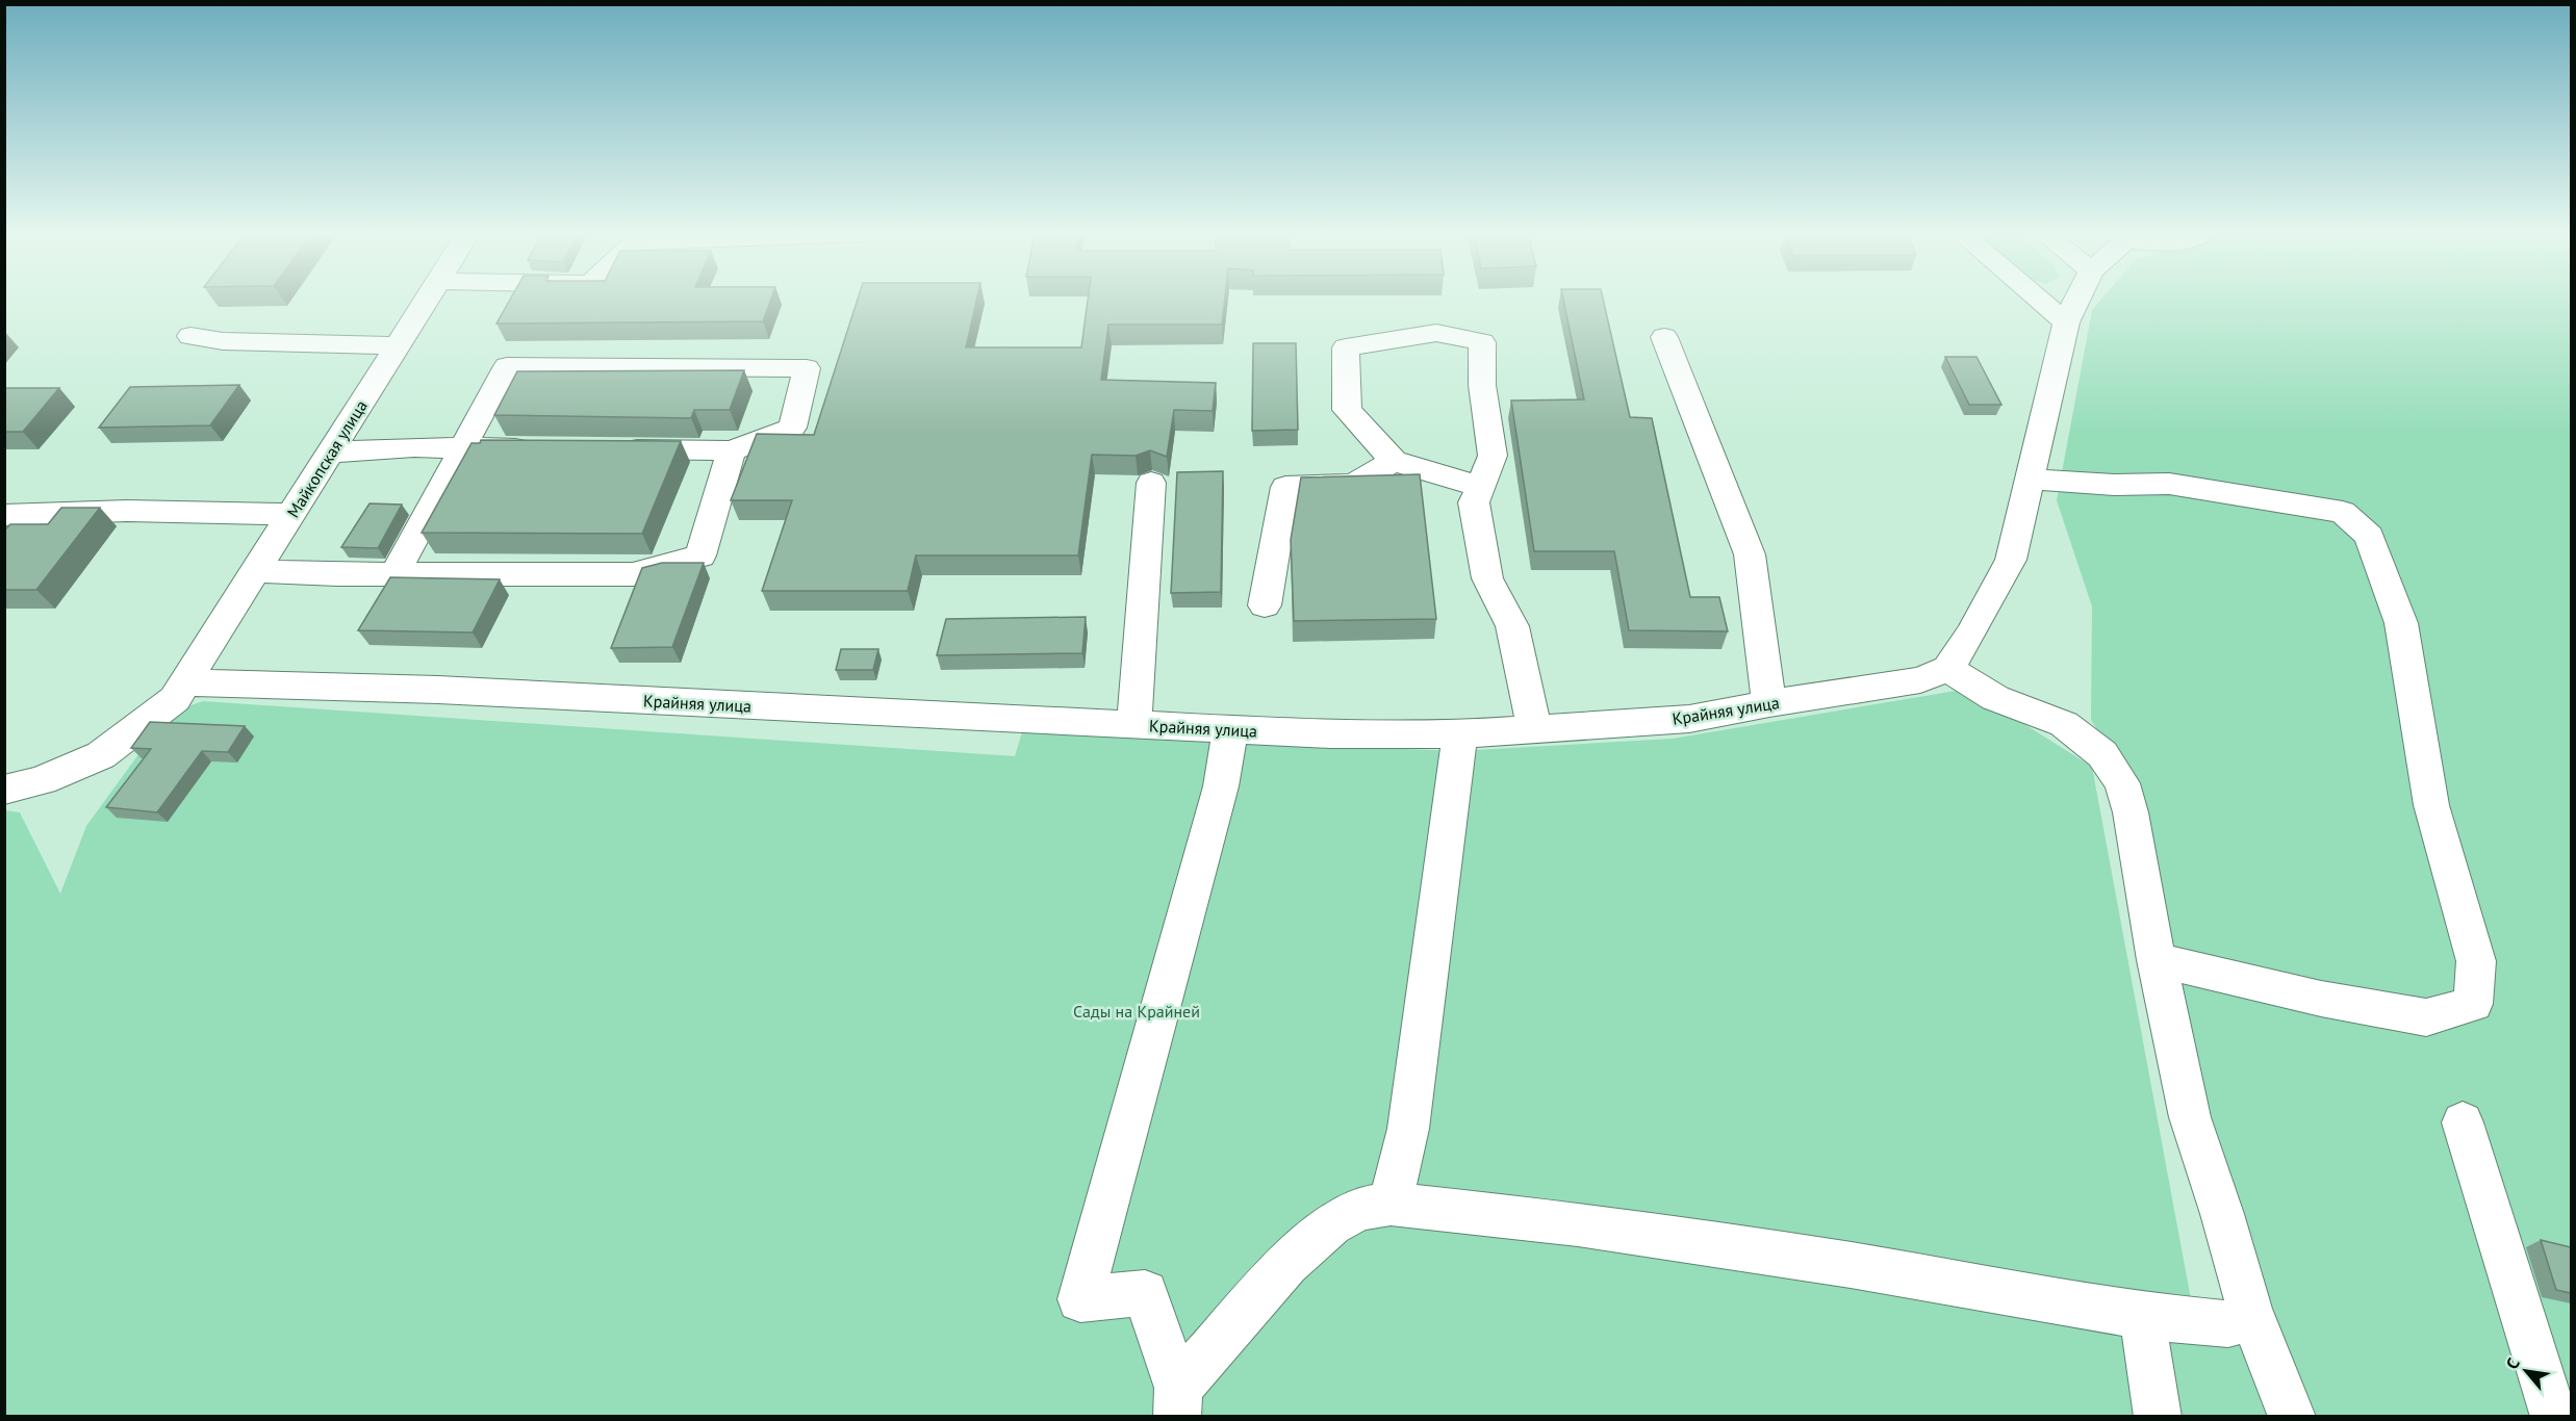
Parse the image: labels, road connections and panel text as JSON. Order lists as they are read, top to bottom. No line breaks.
{"streets":{"street":["Майкопская улица","Крайняя улица"]},"crossings":[["Майкопская улица","Крайняя улица"]],"parks":["Сады на Крайней"],"north":"top left"}
